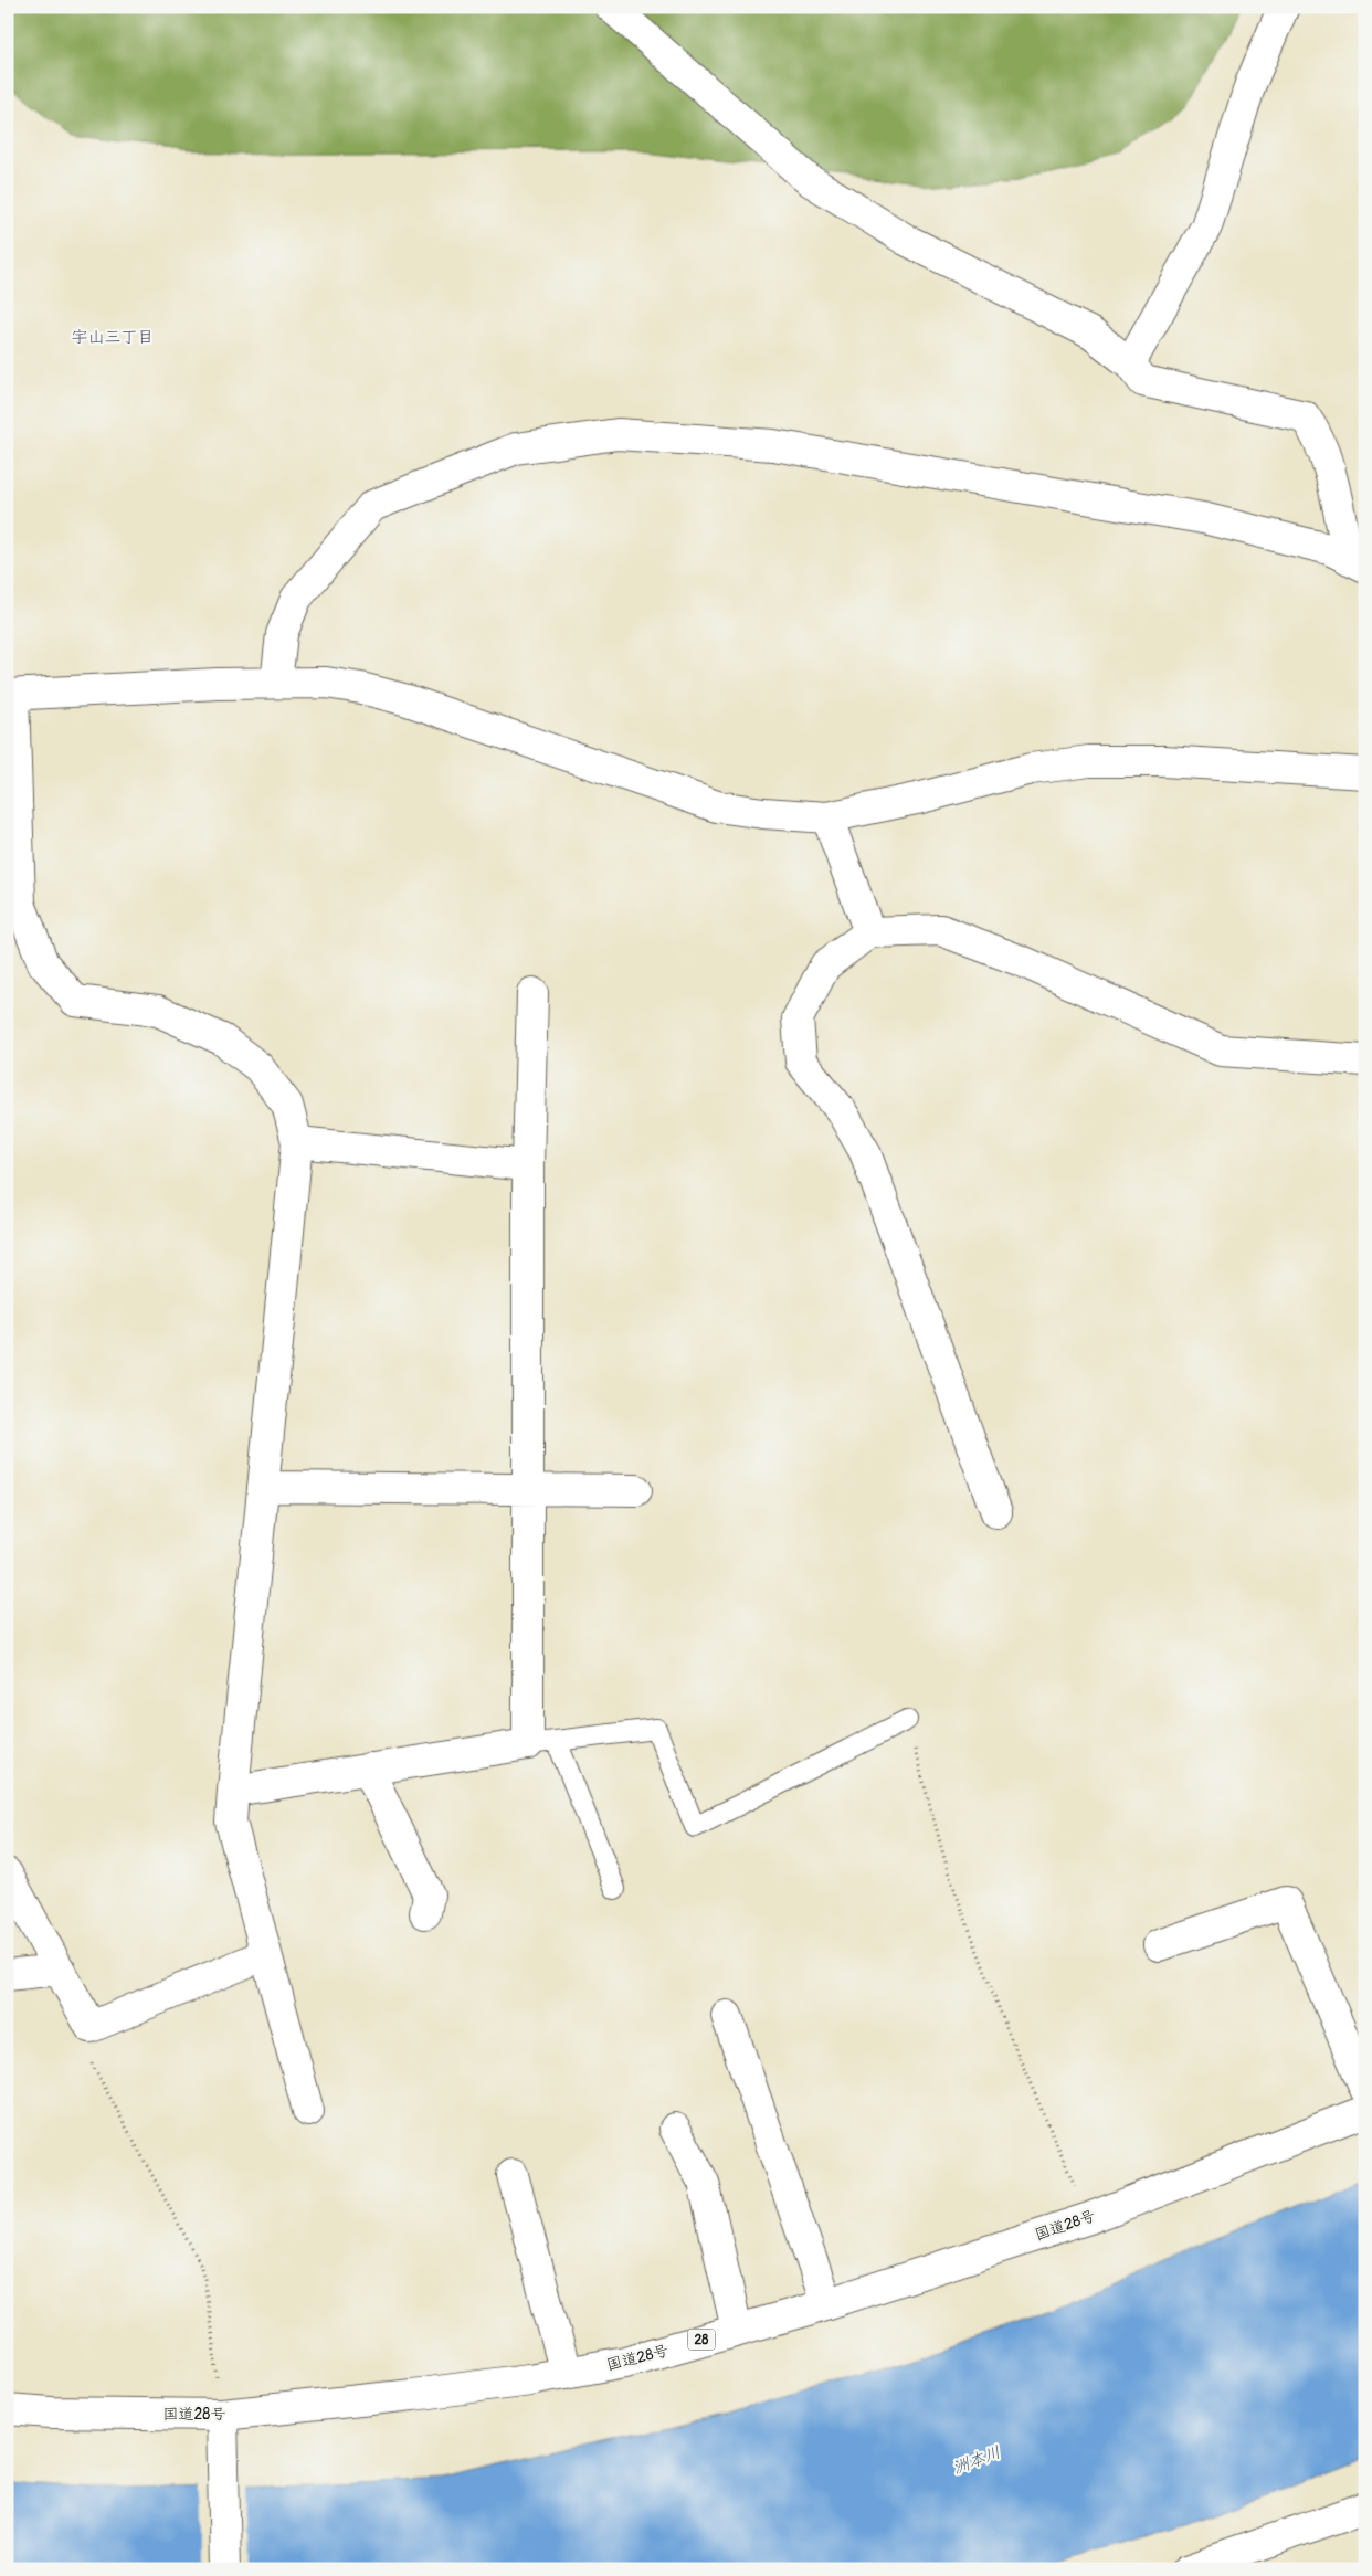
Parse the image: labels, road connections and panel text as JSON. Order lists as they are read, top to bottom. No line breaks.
{"streets":{"main road":["国道28号","28"]},"districts":["宇山三丁目"],"water":["洲本川"]}
